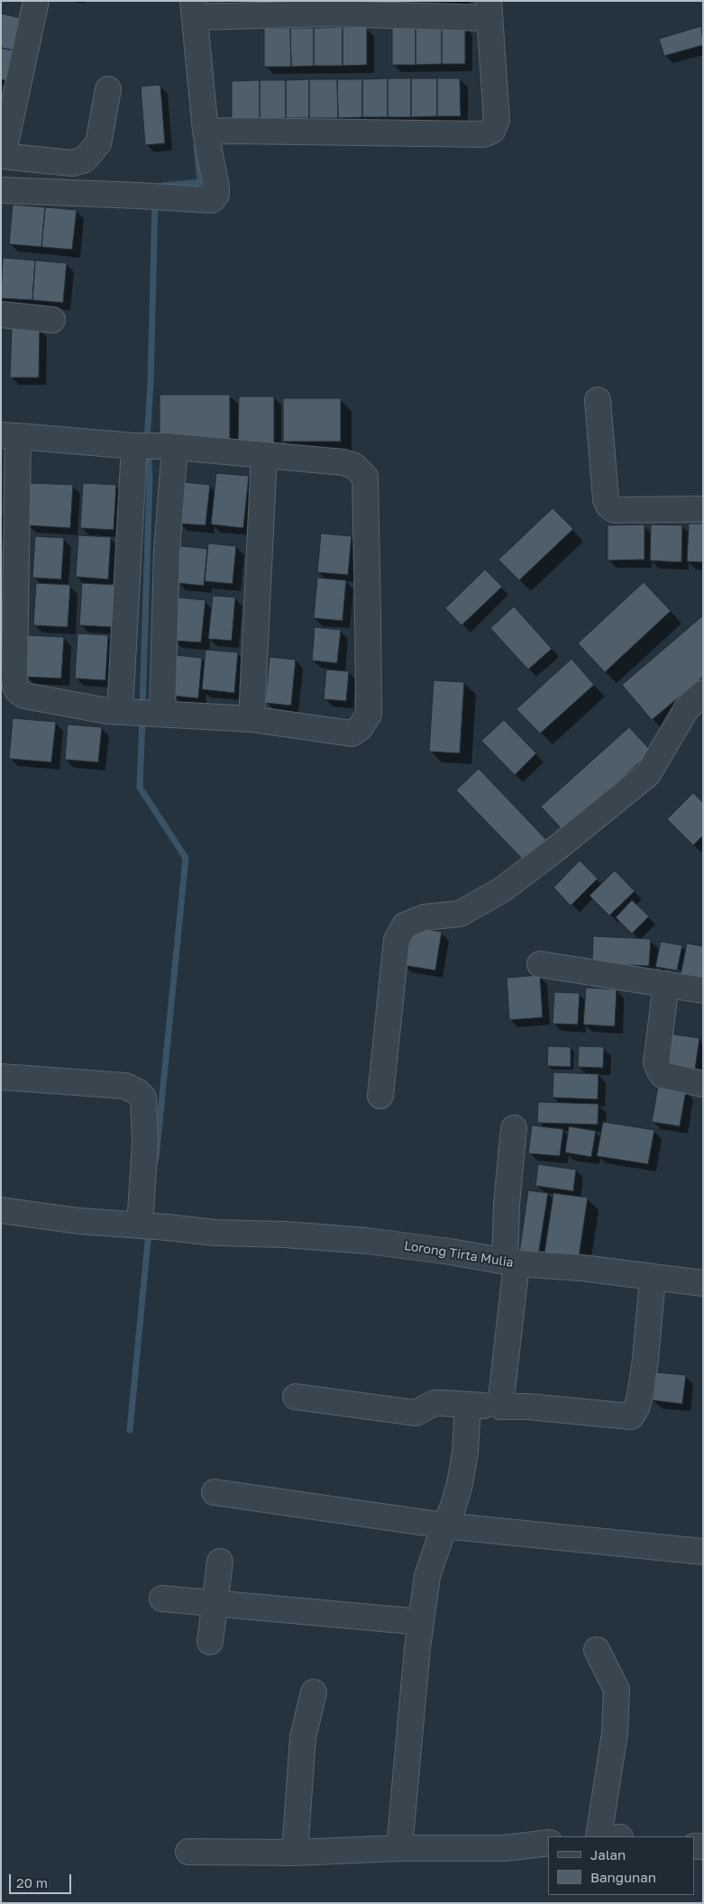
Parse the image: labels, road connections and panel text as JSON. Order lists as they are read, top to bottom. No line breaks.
{"streets":{"street":["Lorong Tirta Mulia"]},"legend":["Jalan","Bangunan"],"scale_bar":"20 m"}
